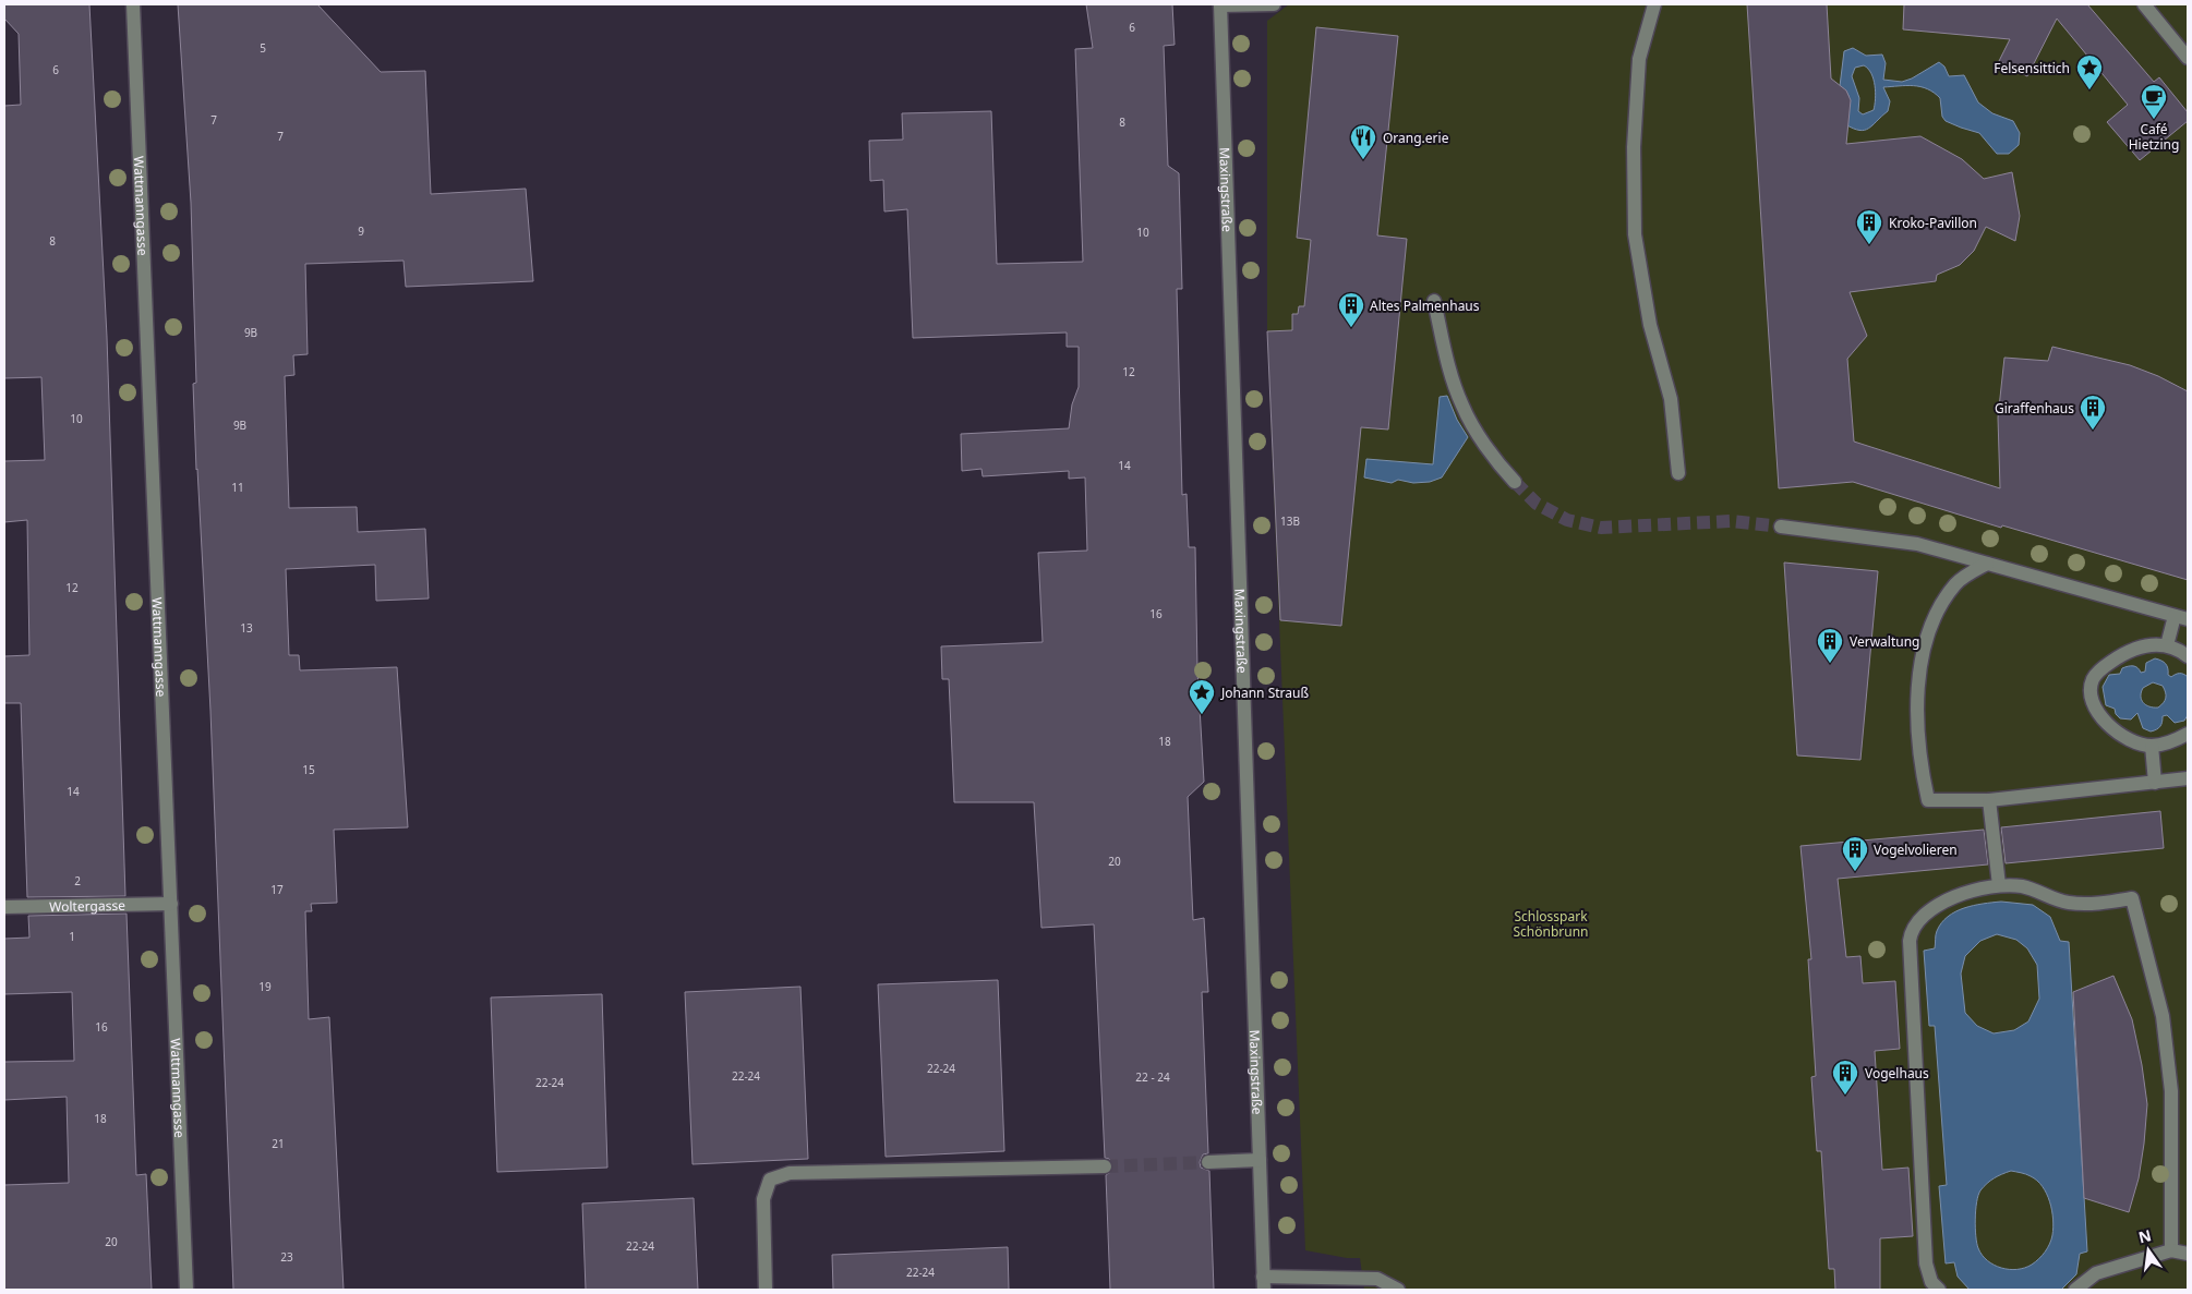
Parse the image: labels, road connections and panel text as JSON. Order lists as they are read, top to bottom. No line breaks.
{"streets":{"street":["Maxingstraße","Wattmanngasse","Woltergasse"]},"crossings":[["Wattmanngasse","Woltergasse"]],"parks":["Schlosspark Schönbrunn"],"places":{"place":["Felsensittich","Johann Strauß"],"cafe":["Café Hietzing"],"restaurant":["Orang.erie"],"building":["Kroko-Pavillon","Altes Palmenhaus","Giraffenhaus","Verwaltung","Vogelvolieren","Vogelhaus"]},"house_numbers":["6","5","6","7","8","7","9","10","8","9B","12","10","9B","14","11","13B","12","16","13","18","15","14","20","2","17","1","19","16","22-24","22-24","22 - 24","22-24","18","21","20","22-24","23","22-24"],"north":"top"}
